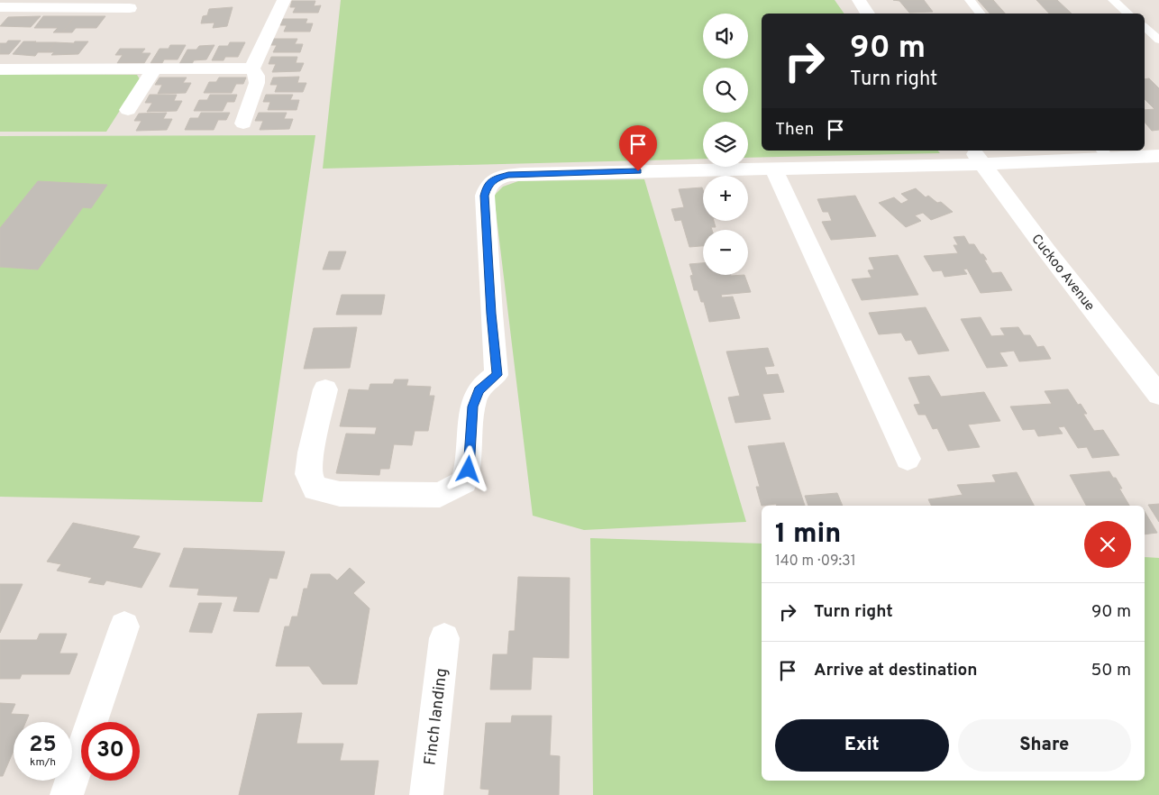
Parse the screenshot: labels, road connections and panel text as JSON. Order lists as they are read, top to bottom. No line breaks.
{"streets":{"street":["Cuckoo Avenue","Finch landing"]},"page":{"map_buttons":["+","−"],"turn":["90 m","Turn right"],"then":"Then","heading":["1 min","140 m · 09:31"],"list":[{"name":"Turn right","value":"90 m"},{"name":"Arrive at destination","value":"50 m"}],"buttons":["Exit","Share"],"speed":"25 km/h","limit":"30"}}
